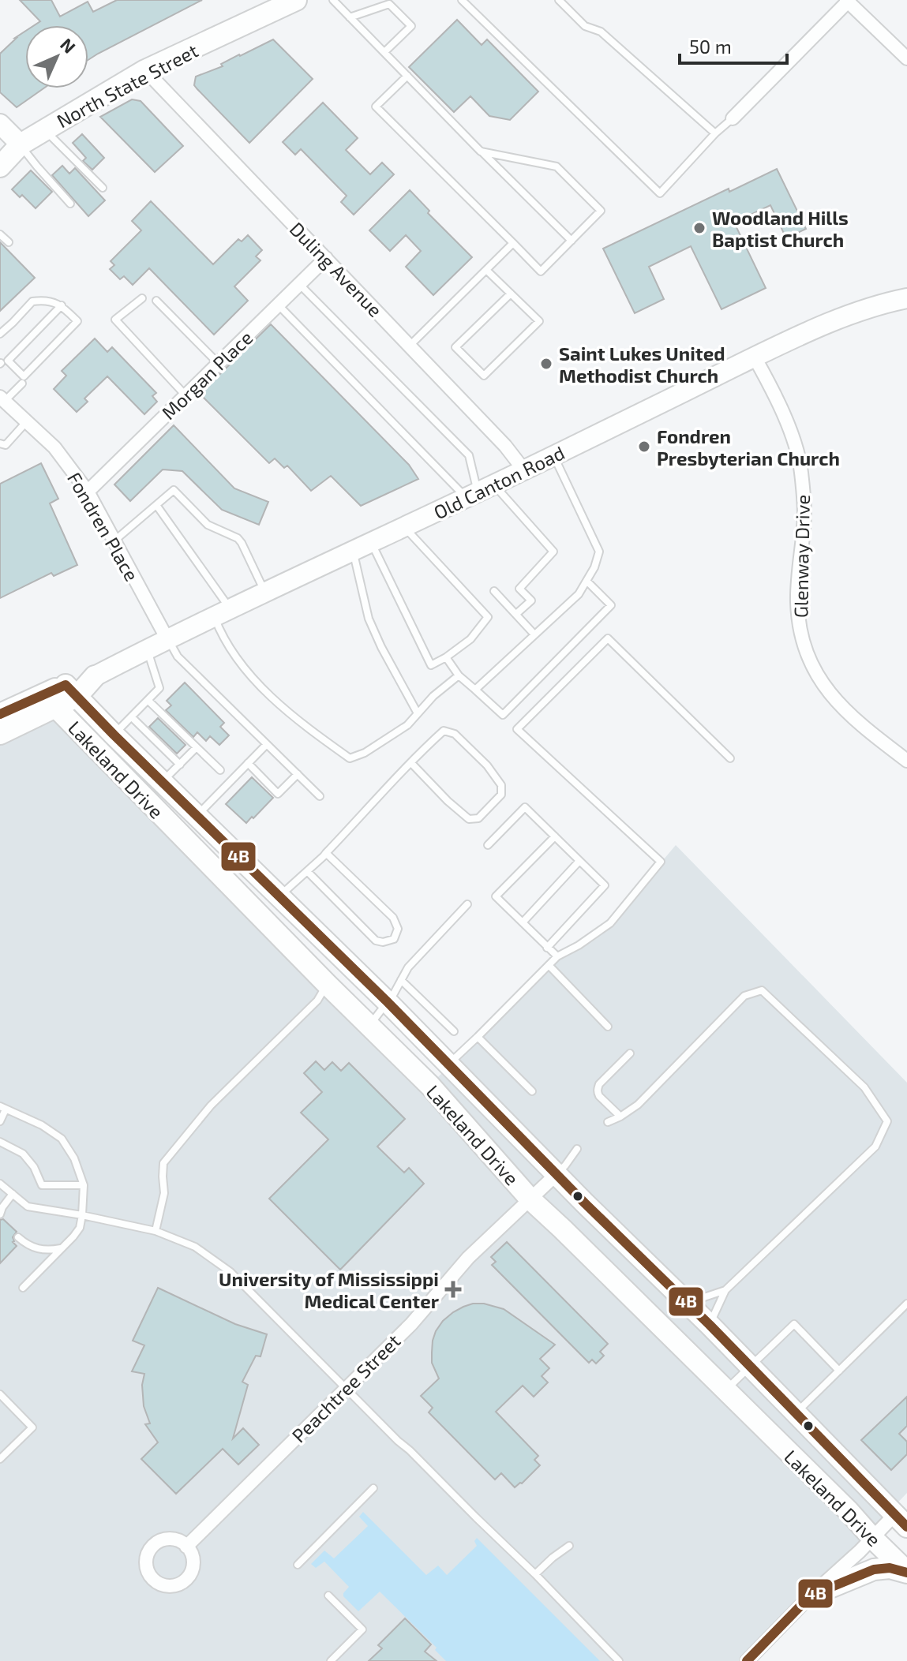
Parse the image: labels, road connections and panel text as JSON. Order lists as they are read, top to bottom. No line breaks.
{"streets":{"main road":["North State Street","Old Canton Road","Lakeland Drive"],"street":["Duling Avenue","Morgan Place","Fondren Place","Glenway Drive","Peachtree Street"]},"crossings":[["North State Street","Duling Avenue"],["Duling Avenue","Morgan Place"],["Duling Avenue","Old Canton Road"],["Morgan Place","Fondren Place"],["Old Canton Road","Fondren Place"],["Old Canton Road","Glenway Drive"],["Old Canton Road","Lakeland Drive"],["Lakeland Drive","Peachtree Street"]],"places":{"other":["Woodland Hills Baptist Church","Saint Lukes United Methodist Church","Fondren Presbyterian Church"],"health":["University of Mississippi Medical Center"]},"lines":["transit line 4B"],"scale_bar":"50 m","north":"top right"}
